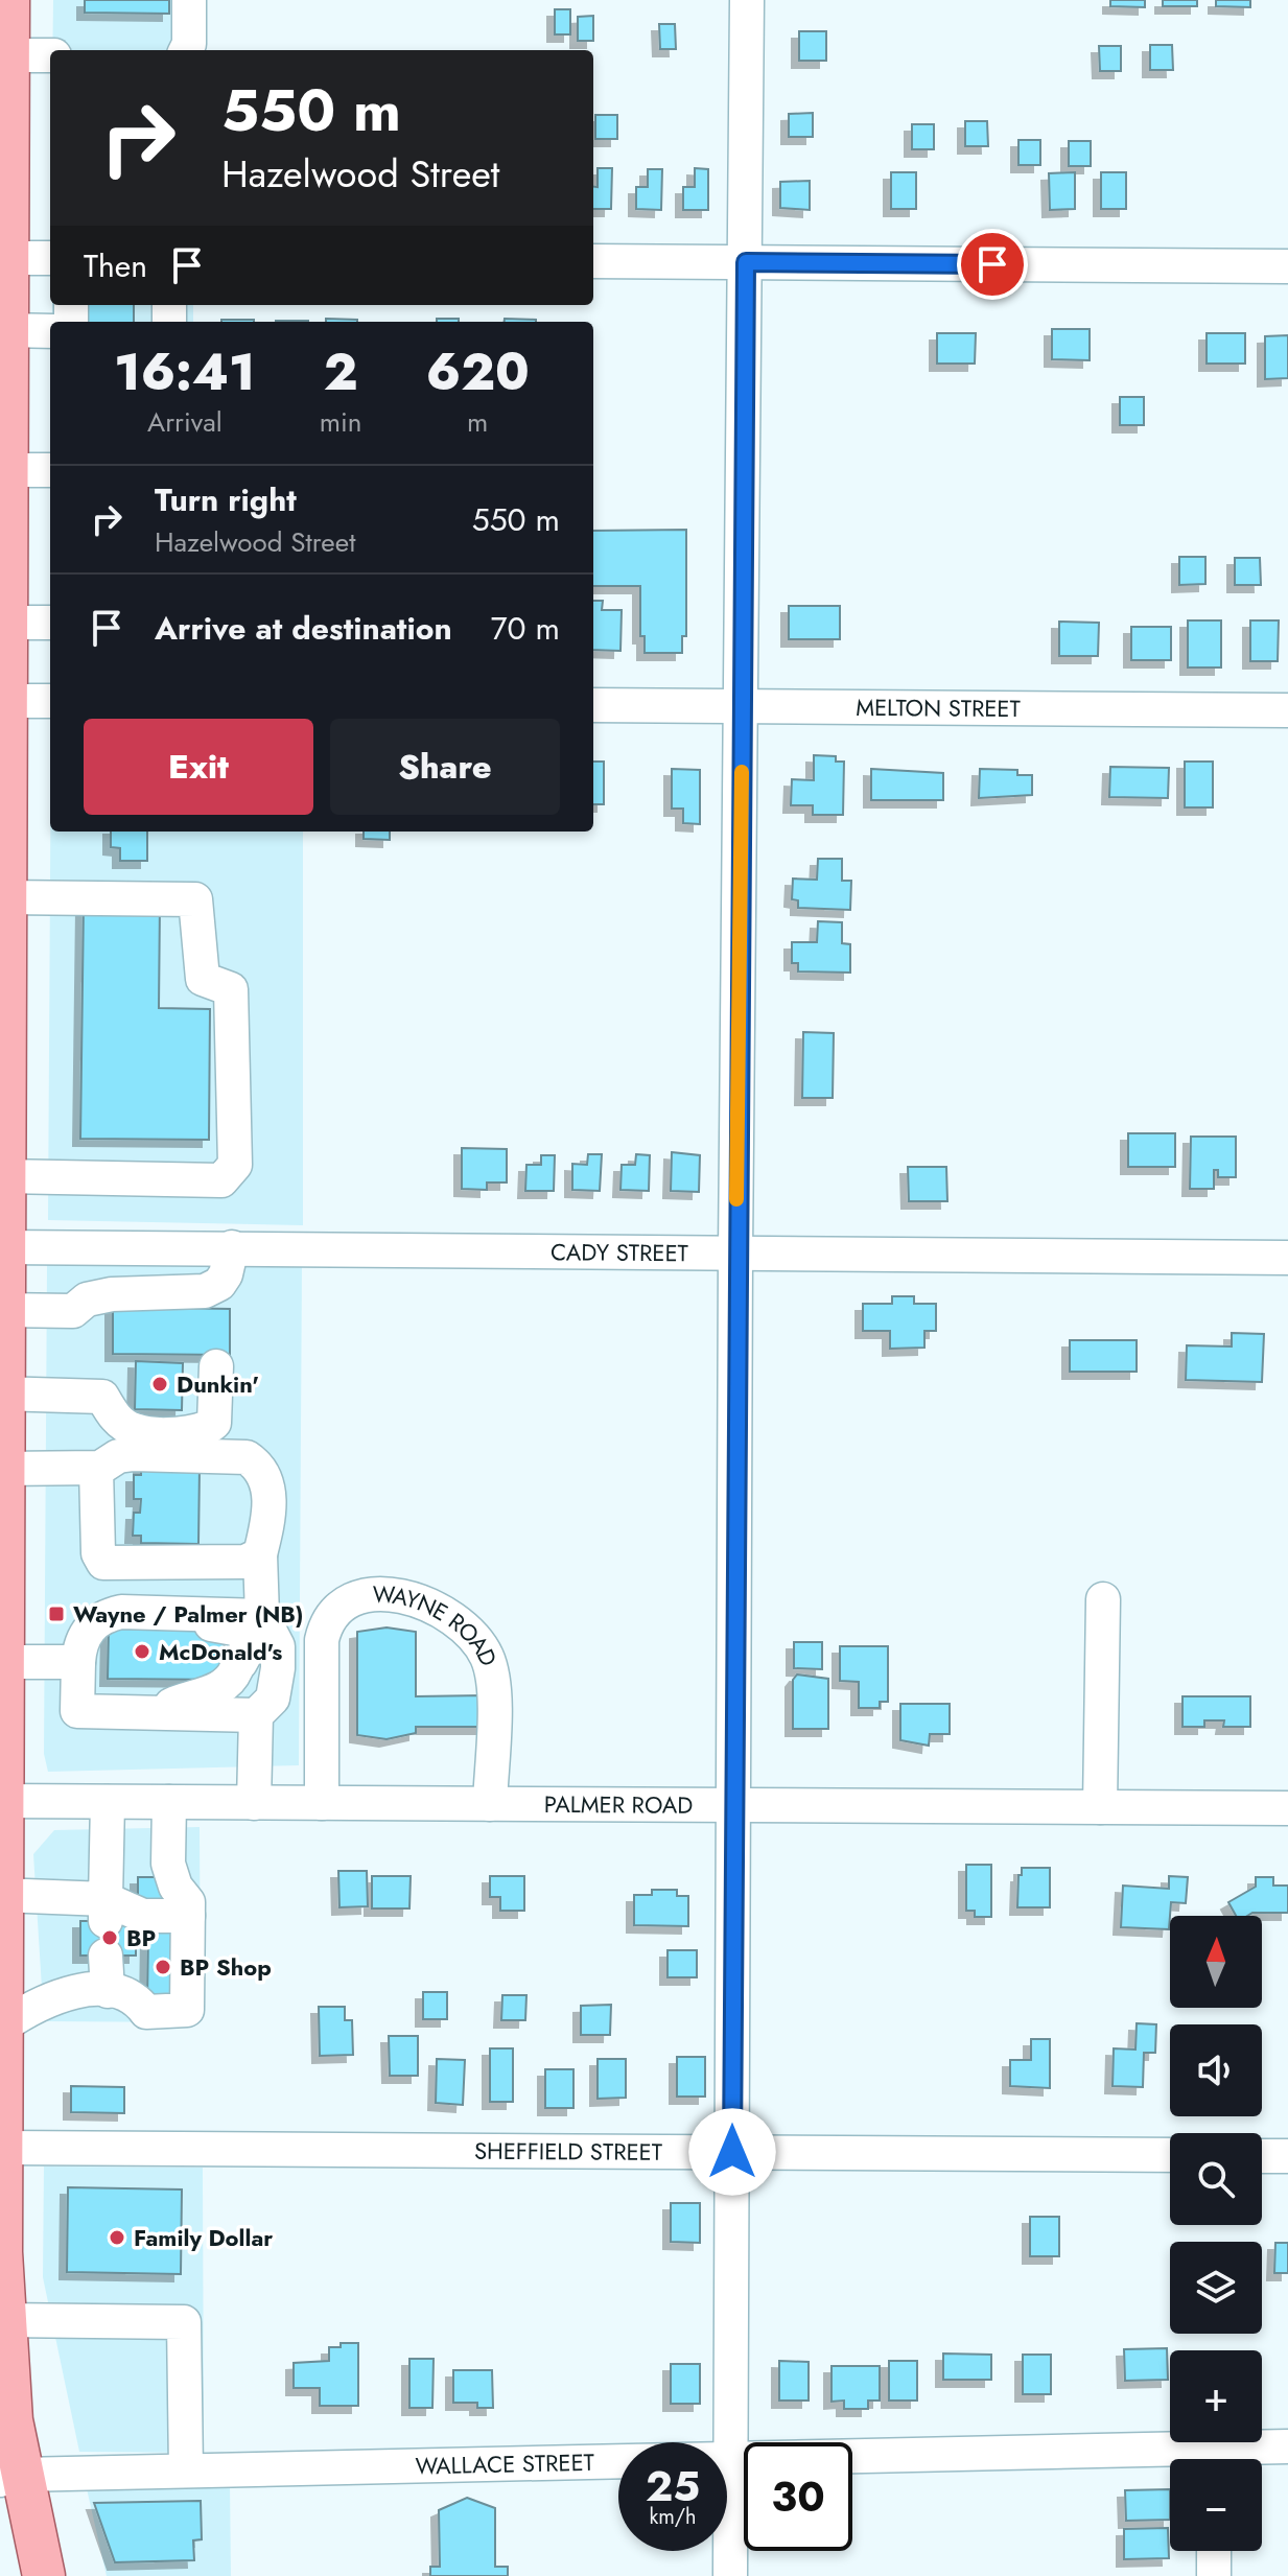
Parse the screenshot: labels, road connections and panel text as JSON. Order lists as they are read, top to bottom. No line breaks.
{"streets":{"street":["MELTON STREET","CADY STREET","WAYNE ROAD","PALMER ROAD","SHEFFIELD STREET","WALLACE STREET"]},"crossings":[["WAYNE ROAD","PALMER ROAD"]],"places":{"other":["Dunkin'","McDonald's","BP","BP Shop","Family Dollar"],"transit":["Wayne / Palmer (NB)"]},"north":"top","page":{"turn":["550 m","Hazelwood Street"],"then":"Then","eta":["16:41","Arrival","2","min","620","m"],"list":[{"name":"Turn right","note":"Hazelwood Street","value":"550 m"},{"name":"Arrive at destination","value":"70 m"}],"buttons":["Exit","Share"],"map_buttons":["+","−"],"speed":"25 km/h","limit":"30"}}
